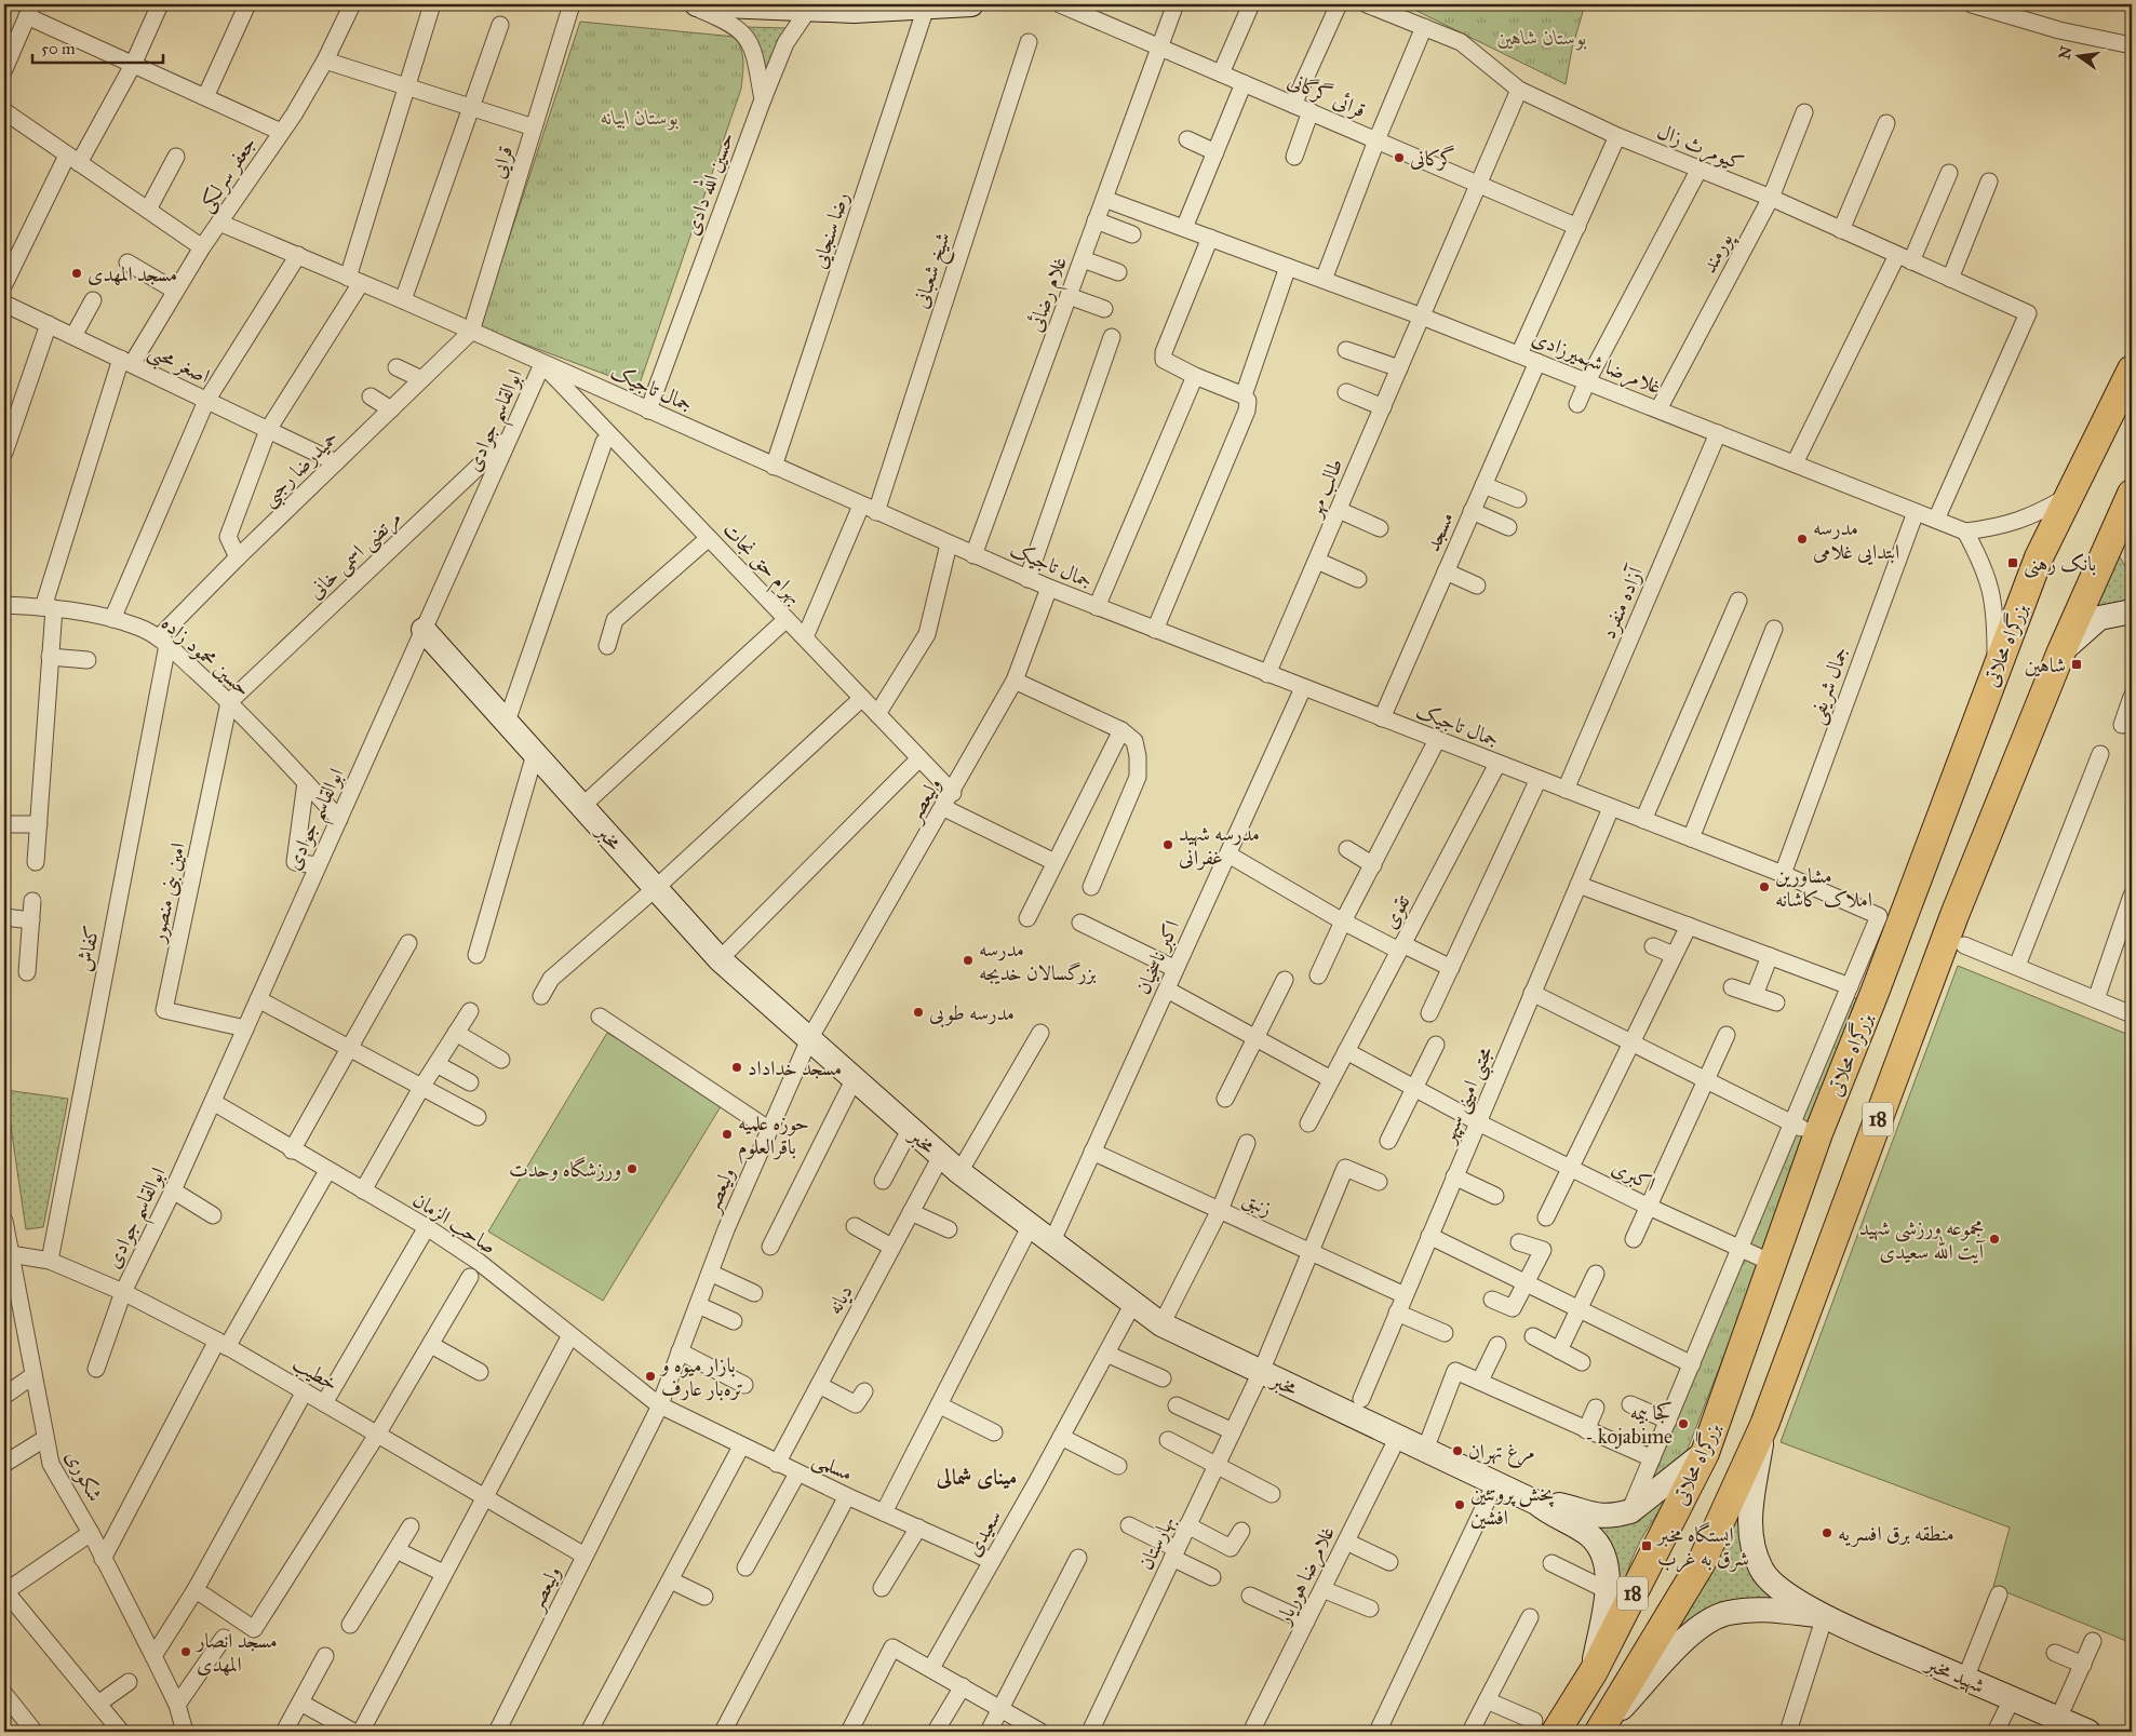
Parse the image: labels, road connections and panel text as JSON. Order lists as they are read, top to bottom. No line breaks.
{"streets":{"highway":["بزرگراه محلاتی","18"],"main road":["مخبر","شهید مخبر"],"street":["قرائی گرگانی","کیومرث زال","قرایی","جعفر سرلکی","حسین الله دادی","رضا سنجایی","پورمند","شیخ شعبانی","غلام رضائی","غلامرضا شهمیرزادی","اصغر محبی","جمال تاجیک","ابوالقاسم جوادی","حمیدرضا رجبی","طالب مهر","مسجد","مرتضی اسمی خانی","بهرام حق نجات","آزاده منفرد","حسین محمود زاده","جمال شریفی","ولیعصر","امین بنی منصور","تقوی","کفاش","اکبر ناسخیان","مجتبی امینی سپهر","اکبری","زنبق","صاحب الزمان","دیانه","خطیب","مسلمی","شکوری","سعیدی","بهارستان","غلامرضا هوریار"]},"crossings":[["قرائی گرگانی","غلام رضائی"],["قرائی گرگانی","طالب مهر"],["کیومرث زال","پورمند"],["کیومرث زال","غلامرضا شهمیرزادی"],["کیومرث زال","طالب مهر"],["قرایی","جمال تاجیک"],["قرایی","حمیدرضا رجبی"],["جعفر سرلکی","اصغر محبی"],["جعفر سرلکی","جمال تاجیک"],["جعفر سرلکی","حسین محمود زاده"],["حسین الله دادی","جمال تاجیک"],["رضا سنجایی","جمال تاجیک"],["پورمند","غلامرضا شهمیرزادی"],["شیخ شعبانی","جمال تاجیک"],["شیخ شعبانی","بهرام حق نجات"],["غلام رضائی","غلامرضا شهمیرزادی"],["غلام رضائی","جمال تاجیک"],["غلامرضا شهمیرزادی","طالب مهر"],["غلامرضا شهمیرزادی","مسجد"],["غلامرضا شهمیرزادی","آزاده منفرد"],["غلامرضا شهمیرزادی","جمال شریفی"],["اصغر محبی","حمیدرضا رجبی"],["جمال تاجیک","ابوالقاسم جوادی"],["جمال تاجیک","حمیدرضا رجبی"],["جمال تاجیک","طالب مهر"],["جمال تاجیک","مسجد"],["جمال تاجیک","بهرام حق نجات"],["جمال تاجیک","آزاده منفرد"],["جمال تاجیک","جمال شریفی"],["جمال تاجیک","ولیعصر"],["جمال تاجیک","تقوی"],["جمال تاجیک","اکبر ناسخیان"],["جمال تاجیک","مجتبی امینی سپهر"],["ابوالقاسم جوادی","مرتضی اسمی خانی"],["ابوالقاسم جوادی","بهرام حق نجات"],["ابوالقاسم جوادی","حسین محمود زاده"],["ابوالقاسم جوادی","مخبر"],["ابوالقاسم جوادی","امین بنی منصور"],["ابوالقاسم جوادی","صاحب الزمان"],["ابوالقاسم جوادی","خطیب"],["حمیدرضا رجبی","حسین محمود زاده"],["حمیدرضا رجبی","کفاش"],["مرتضی اسمی خانی","حسین محمود زاده"],["مرتضی اسمی خانی","امین بنی منصور"],["بهرام حق نجات","ولیعصر"],["بزرگراه محلاتی","اکبری"],["حسین محمود زاده","امین بنی منصور"],["حسین محمود زاده","کفاش"],["ولیعصر","مخبر"],["ولیعصر","صاحب الزمان"],["ولیعصر","خطیب"],["ولیعصر","مسلمی"],["مخبر","اکبر ناسخیان"],["مخبر","دیانه"],["مخبر","سعیدی"],["مخبر","بهارستان"],["مخبر","غلامرضا هوریار"],["تقوی","اکبری"],["کفاش","خطیب"],["اکبر ناسخیان","زنبق"],["مجتبی امینی سپهر","اکبری"],["مجتبی امینی سپهر","زنبق"],["زنبق","بهارستان"],["صاحب الزمان","مسلمی"],["دیانه","مسلمی"],["خطیب","شکوری"],["مسلمی","سعیدی"]],"districts":["مینای شمالی"],"parks":["بوستان شاهین","بوستان ابیانه"],"places":{"other":["گرکانی","مسجد المهدی","مدرسه ابتدایی غلامی","مدرسه شهید غفرانی","مشاورین املاک کاشانه","مدرسه بزرگسالان خدیجه","مدرسه طوبی","مسجد خداداد","حوزه علمیه باقرالعلوم","ورزشگاه وحدت","مجموعه ورزشی شهید آیت‌ الله سعیدی","بازار میوه و تره‌بار عارف","کجا بیمه - kojabime","مرغ تهران","پخش پروتئین افشین","منطقه برق افسریه","مسجد انصار المهدی"],"transit":["بانک رهنی","شاهین","ایستگاه مخبر شرق به غرب"]},"scale_bar":"50 m","north":"left"}
